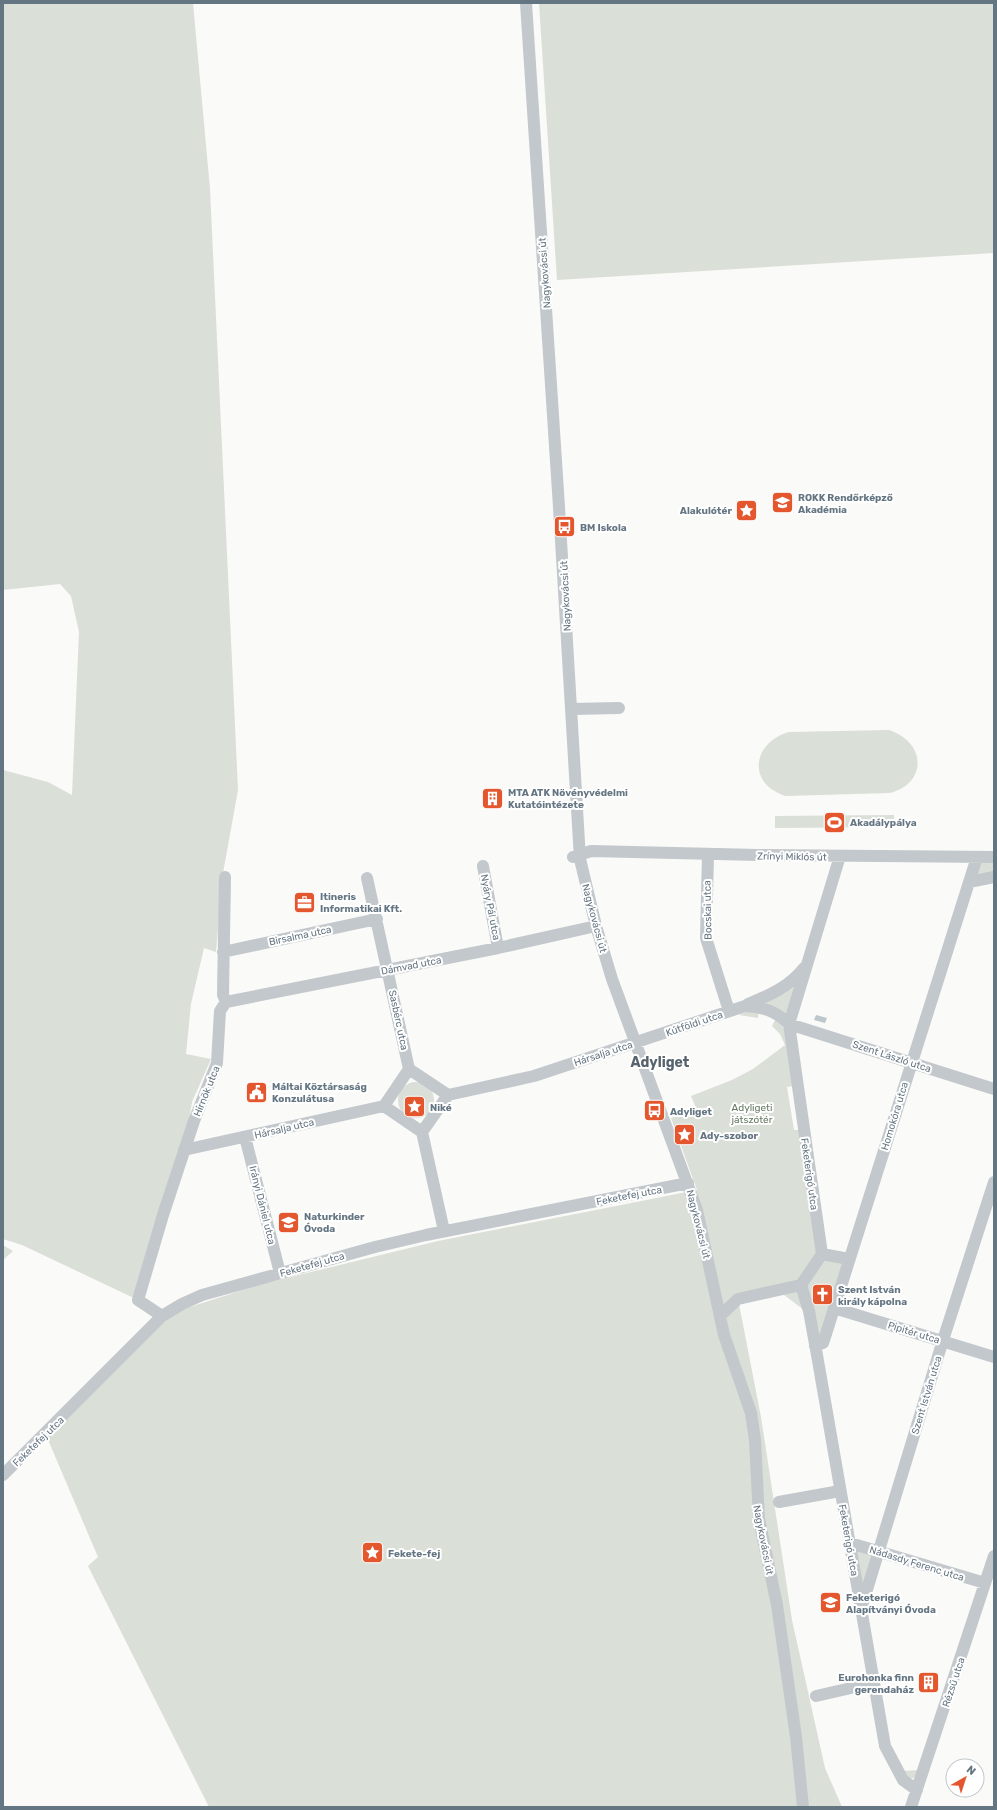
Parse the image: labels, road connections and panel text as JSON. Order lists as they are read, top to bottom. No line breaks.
{"streets":{"street":["Nagykovácsi út","Zrínyi Miklós út","Nyáry Pál utca","Bocskai utca","Birsalma utca","Dámvad utca","Sasbérc utca","Kútföldi utca","Hársalja utca","Szent László utca","Hírnök utca","Homokóra utca","Feketerigó utca","Feketefej utca","Irányi Dániel utca","Pipitér utca","Szent István utca","Nádasdy Ferenc utca","Rézsű utca"]},"crossings":[["Nagykovácsi út","Zrínyi Miklós út"],["Nagykovácsi út","Dámvad utca"],["Nagykovácsi út","Kútföldi utca"],["Nagykovácsi út","Hársalja utca"],["Nagykovácsi út","Feketefej utca"],["Zrínyi Miklós út","Bocskai utca"],["Zrínyi Miklós út","Homokóra utca"],["Zrínyi Miklós út","Feketerigó utca"],["Nyáry Pál utca","Dámvad utca"],["Bocskai utca","Kútföldi utca"],["Birsalma utca","Sasbérc utca"],["Birsalma utca","Hírnök utca"],["Dámvad utca","Sasbérc utca"],["Dámvad utca","Hírnök utca"],["Kútföldi utca","Hársalja utca"],["Kútföldi utca","Szent László utca"],["Kútföldi utca","Feketerigó utca"],["Hársalja utca","Hírnök utca"],["Hársalja utca","Irányi Dániel utca"],["Szent László utca","Homokóra utca"],["Szent László utca","Feketerigó utca"],["Hírnök utca","Feketefej utca"],["Homokóra utca","Feketerigó utca"],["Homokóra utca","Pipitér utca"],["Feketerigó utca","Szent István utca"],["Feketerigó utca","Nádasdy Ferenc utca"],["Feketerigó utca","Rézsű utca"],["Feketefej utca","Irányi Dániel utca"],["Pipitér utca","Szent István utca"],["Szent István utca","Nádasdy Ferenc utca"],["Nádasdy Ferenc utca","Rézsű utca"]],"districts":["Adyliget"],"parks":["Adyligeti játszótér"],"places":{"school or university":["ROKK Rendőrképző Akadémia","Naturkinder Óvoda","Feketerigó Alapítványi Óvoda"],"place":["Alakulótér","Niké","Ady-szobor","Fekete-fej"],"bus stop":["BM Iskola","Adyliget"],"building":["MTA ATK Növényvédelmi Kutatóintézete","Eurohonka finn gerendaház"],"sports":["Akadálypálya"],"office":["Itineris Informatikai Kft."],"public building":["Máltai Köztársaság Konzulátusa"],"church":["Szent István király kápolna"]},"north":"top right"}
